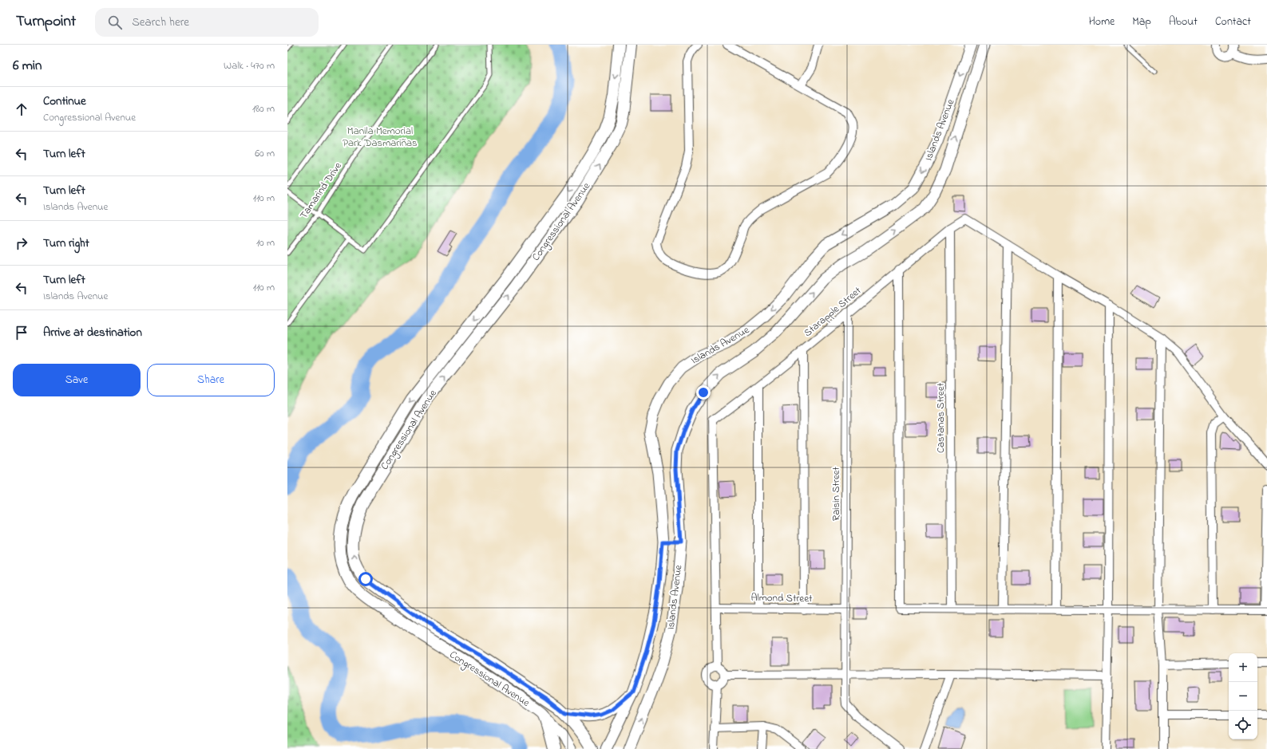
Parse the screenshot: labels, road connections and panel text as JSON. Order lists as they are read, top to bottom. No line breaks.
{"streets":{"main road":["Congressional Avenue"],"street":["Islands Avenue","Starapple Street","Castanas Street","Raisin Street","Almond Street"],"lane":["Tamarind Drive"]},"crossings":[["Starapple Street","Castanas Street"],["Starapple Street","Raisin Street"],["Starapple Street","Almond Street"],["Raisin Street","Almond Street"]],"parks":["Manila Memorial Park Dasmariñas"],"page":{"header":"Turnpoint","search":"Search here","nav":["Home","Map","About","Contact"],"heading":["6 min","Walk · 470 m"],"list":[["Continue","Congressional Avenue","180 m"],["Turn left","60 m"],["Turn left","Islands Avenue","110 m"],["Turn right","10 m"],["Turn left","Islands Avenue","110 m"],"Arrive at destination"],"buttons":["Save","Share"],"map_buttons":["+","−"]}}
